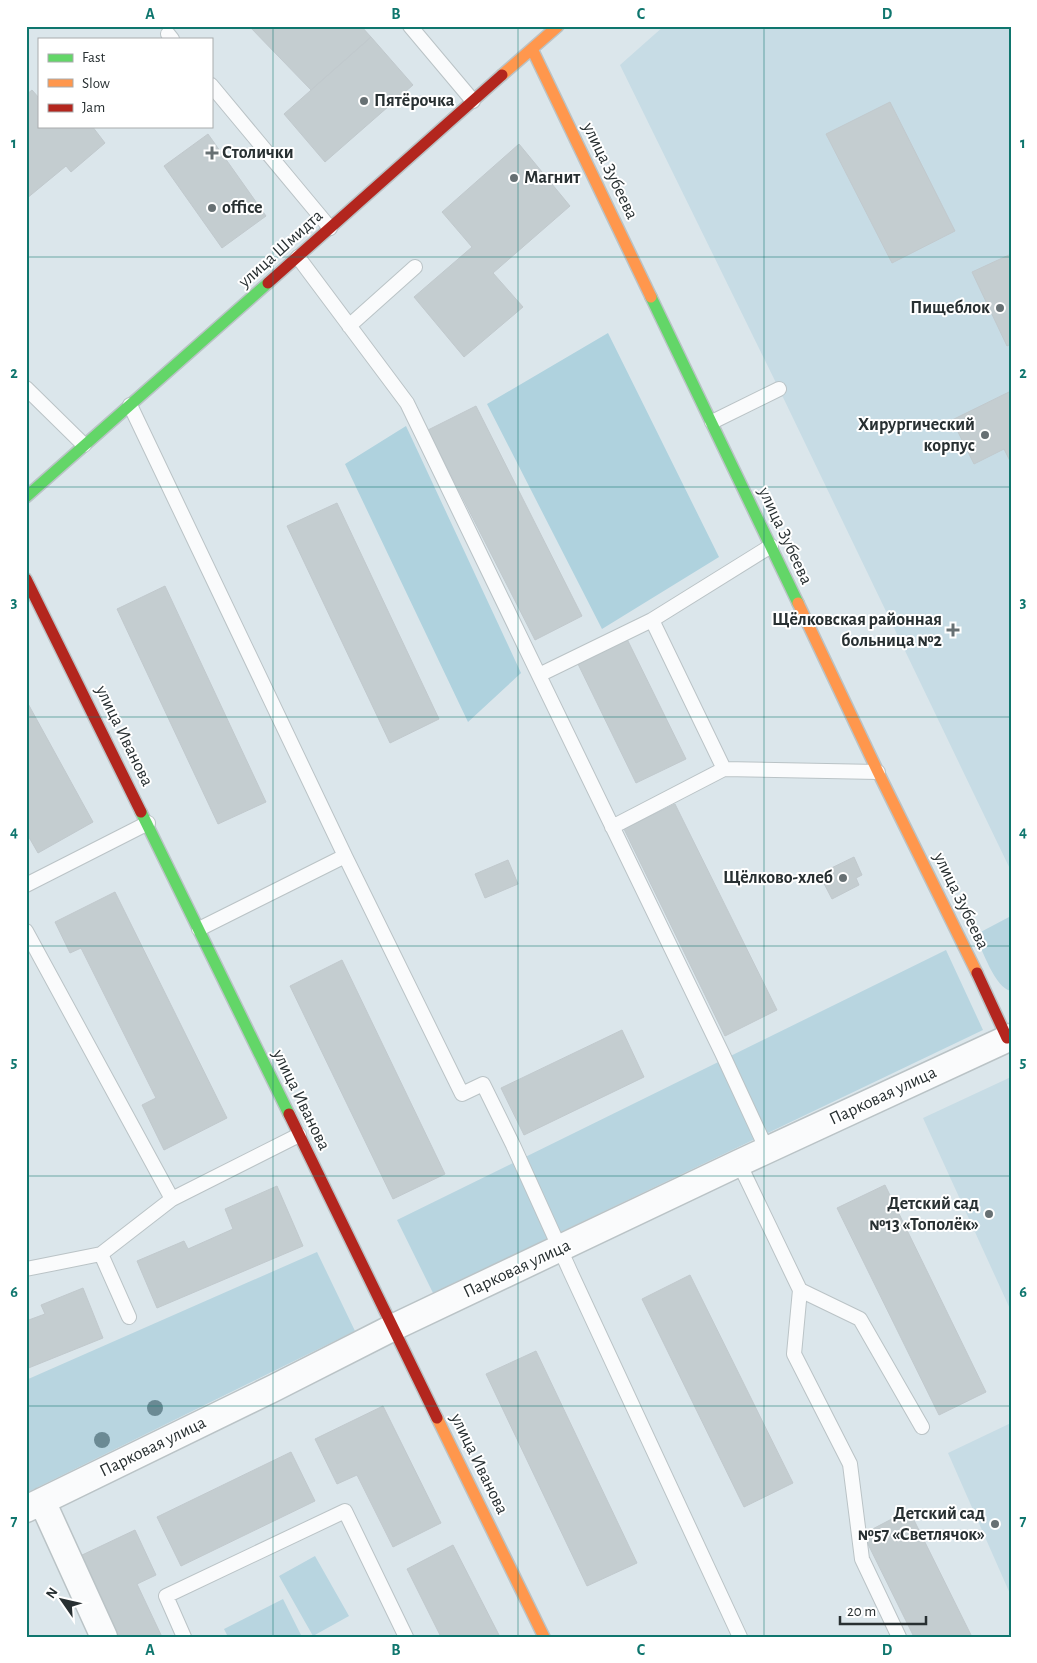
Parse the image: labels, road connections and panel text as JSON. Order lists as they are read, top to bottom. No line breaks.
{"streets":{"street":["улица Зубеева","улица Шмидта","улица Иванова","Парковая улица"]},"crossings":[["улица Зубеева","улица Шмидта"],["улица Зубеева","Парковая улица"],["улица Иванова","Парковая улица"]],"places":{"other":["Пятёрочка","Магнит","office","Пищеблок","Хирургический корпус","Щёлково-хлеб","Детский сад №13 «Тополёк»","Детский сад №57 «Светлячок»"],"health":["Столички","Щёлковская районная больница №2"]},"legend":["Fast","Slow","Jam"],"scale_bar":"20 m","north":"top left","grid":{"columns":["A","B","C","D"],"rows":["1","2","3","4","5","6","7"]}}
